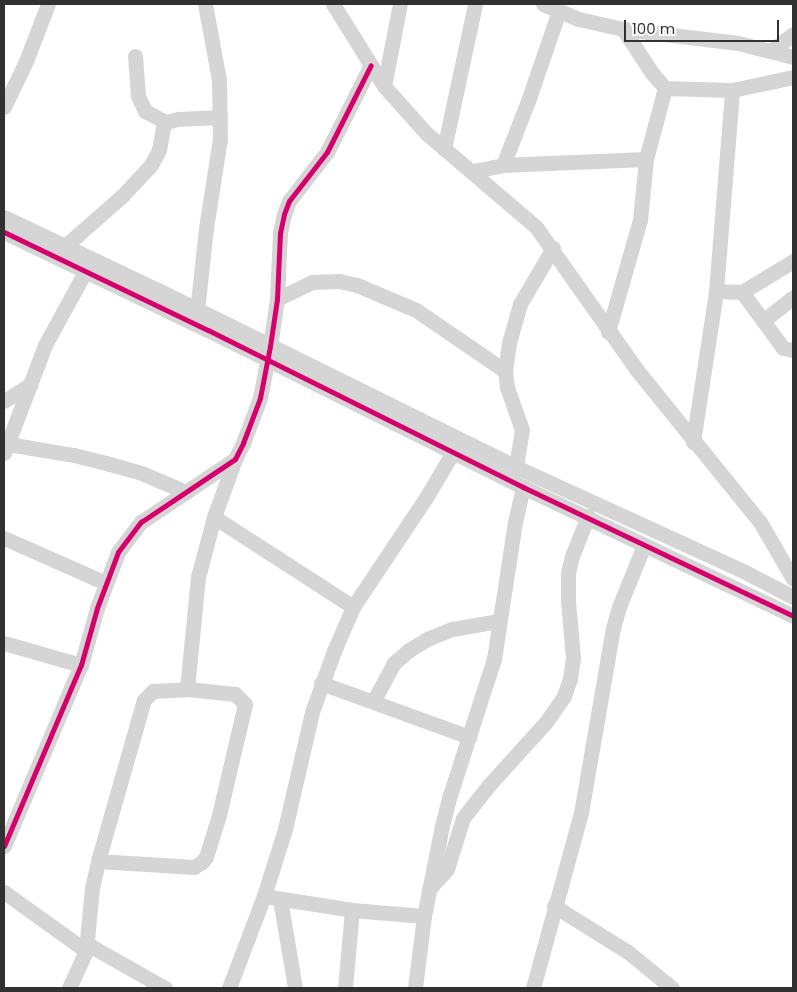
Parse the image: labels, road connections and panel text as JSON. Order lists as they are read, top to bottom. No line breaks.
{"scale_bar":"100 m"}
